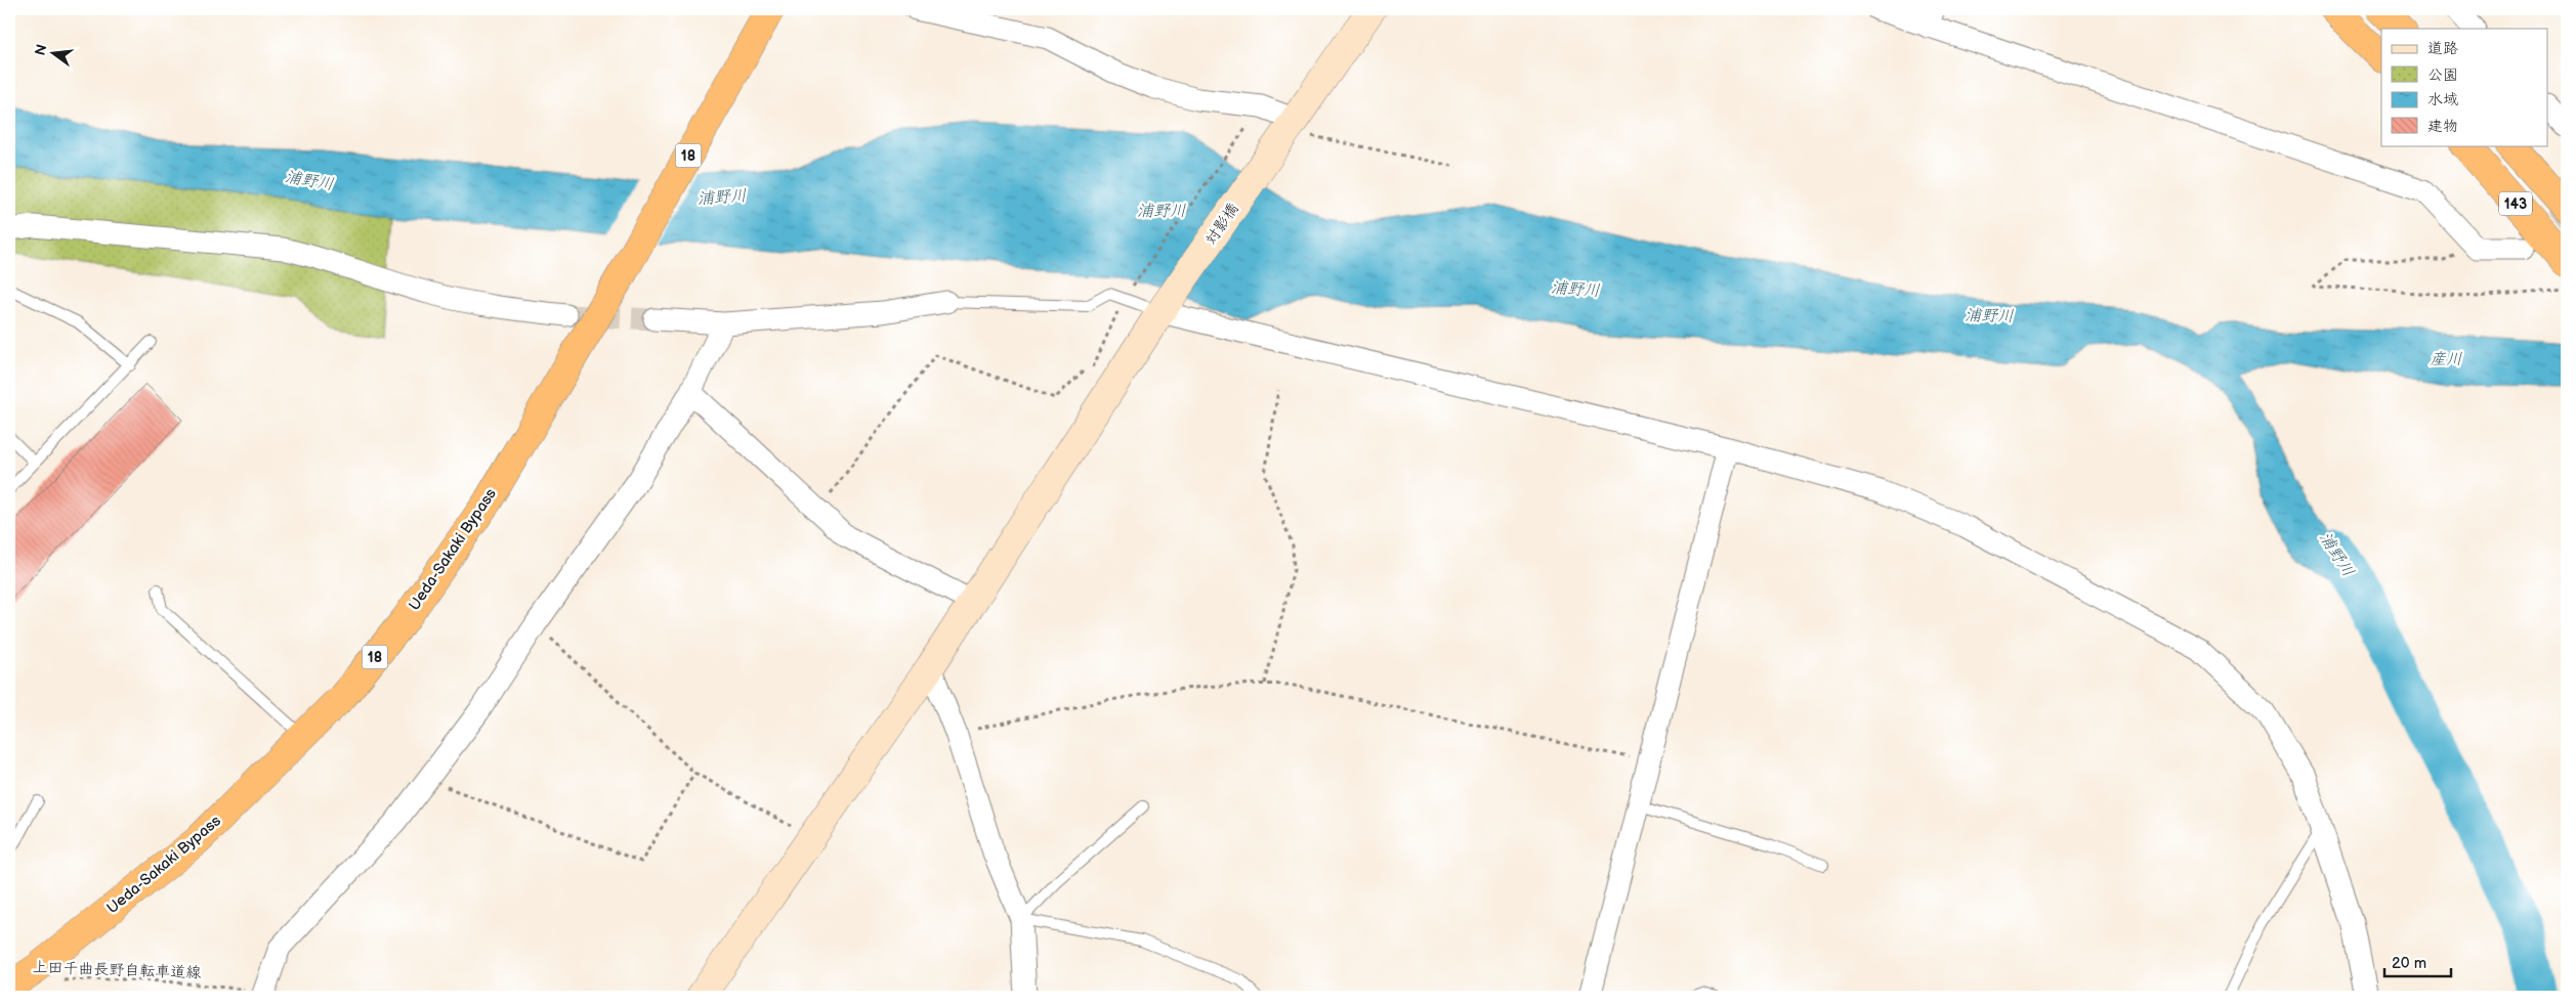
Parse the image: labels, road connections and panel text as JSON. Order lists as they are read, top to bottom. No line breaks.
{"streets":{"highway":["18","143","Ueda-Sakaki Bypass"],"street":["対影橋"],"path":["上田千曲長野自転車道線"]},"crossings":[["Ueda-Sakaki Bypass","上田千曲長野自転車道線"]],"water":["浦野川","産川"],"legend":["道路","公園","水域","建物"],"scale_bar":"20 m","north":"left"}
